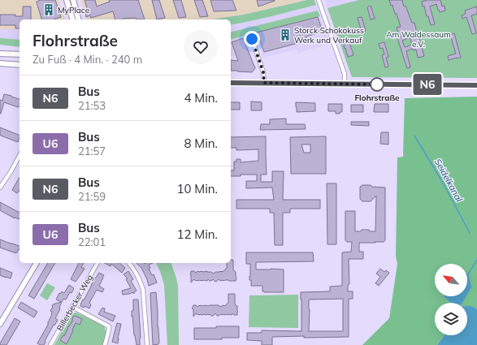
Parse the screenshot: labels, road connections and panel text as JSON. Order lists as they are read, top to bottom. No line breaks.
{"streets":{"street":["Billerbecker Weg"]},"water":["Seidelkanal"],"parks":["Am Waldessaum e.V."],"places":{"building":["MyPlace","Storck Schokokuss Werk und Verkauf"],"other":["Flohrstraße"]},"lines":["bus line N6"],"north":"top left","page":{"on_map":"N6","heading":["Flohrstraße","Zu Fuß · 4 Min. · 240 m"],"list":[{"mark":"N6","name":"Bus","note":"21:53","value":"4 Min."},{"mark":"U6","name":"Bus","note":"21:57","value":"8 Min."},{"mark":"N6","name":"Bus","note":"21:59","value":"10 Min."},{"mark":"U6","name":"Bus","note":"22:01","value":"12 Min."}]}}
